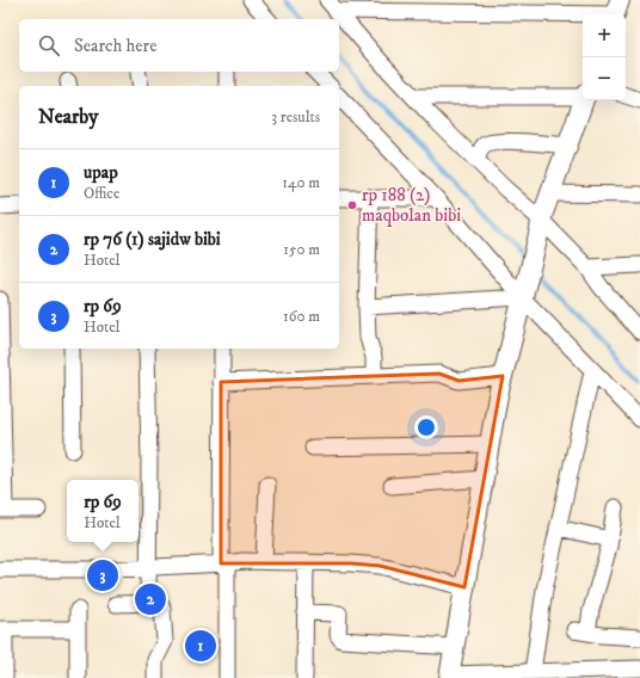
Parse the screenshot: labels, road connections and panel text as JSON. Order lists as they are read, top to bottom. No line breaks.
{"places":["rp 188 (2) maqbolan bibi"],"page":{"map_buttons":["+","−"],"search":"Search here","heading":["Nearby","3 results"],"list":[{"mark":"1","name":"upap","note":"Office","value":"140 m"},{"mark":"2","name":"rp 76 (1) sajidw bibi","note":"Hotel","value":"150 m"},{"mark":"3","name":"rp 69","note":"Hotel","value":"160 m"}],"popup":["rp 69","Hotel"],"pins":["3","2","1"]}}
